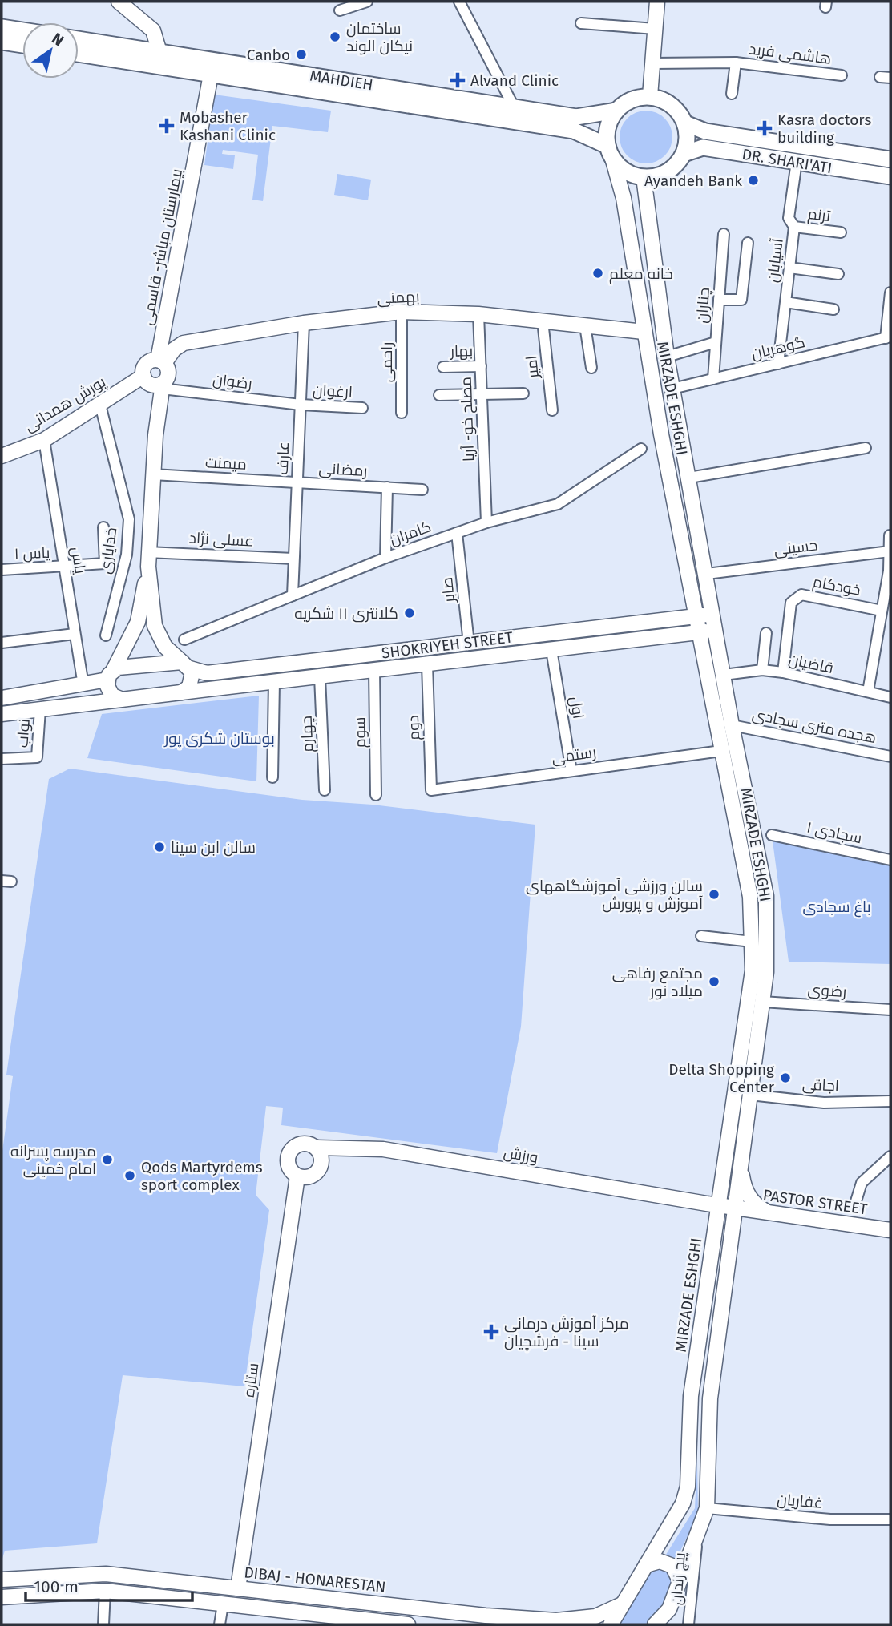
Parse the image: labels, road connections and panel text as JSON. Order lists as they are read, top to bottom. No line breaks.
{"streets":{"main road":["MAHDIEH","DR. SHARI'ATI","بیمارستان مباشر- قاسمی","بهمنی","MIRZADE ESHGHI","پورش همدانی","SHOKRIYEH STREET","ورزش","PASTOR STREET","ستاره","DIBAJ - HONARESTAN"],"street":["هاشمی فرید","ترنم","آسیابان","چناران","گوهریان","بهار","راحمی","امیر","رضوان","ارغوان","مصلح خو- آریا","عارف","میمنت","رمضانی","کامران","عسلی نژاد","حسینی","خدایاری","یاس ۱","یاس","خودکام","صابر","قاضیان","اول","هجده متری سجادی","دوم","سوم","نواب","چهارم","رستمی","سجادی ۱","رضوی","اجاقی","غفاریان","پیچ زندان"]},"crossings":[["MAHDIEH","DR. SHARI'ATI"],["MAHDIEH","بیمارستان مباشر- قاسمی"],["MAHDIEH","MIRZADE ESHGHI"],["DR. SHARI'ATI","آسیابان"],["DR. SHARI'ATI","MIRZADE ESHGHI"],["ترنم","آسیابان"],["بیمارستان مباشر- قاسمی","بهمنی"],["بیمارستان مباشر- قاسمی","رضوان"],["بیمارستان مباشر- قاسمی","پورش همدانی"],["آسیابان","گوهریان"],["بهمنی","راحمی"],["بهمنی","امیر"],["بهمنی","رضوان"],["بهمنی","MIRZADE ESHGHI"],["بهمنی","پورش همدانی"],["بهمنی","مصلح خو- آریا"],["بهمنی","عارف"],["چناران","گوهریان"],["گوهریان","MIRZADE ESHGHI"],["بهار","مصلح خو- آریا"],["رضوان","ارغوان"],["رضوان","پورش همدانی"],["رضوان","عارف"],["ارغوان","عارف"],["MIRZADE ESHGHI","حسینی"],["MIRZADE ESHGHI","SHOKRIYEH STREET"],["MIRZADE ESHGHI","قاضیان"],["MIRZADE ESHGHI","هجده متری سجادی"],["MIRZADE ESHGHI","رستمی"],["MIRZADE ESHGHI","رضوی"],["MIRZADE ESHGHI","اجاقی"],["MIRZADE ESHGHI","ورزش"],["MIRZADE ESHGHI","PASTOR STREET"],["MIRZADE ESHGHI","غفاریان"],["MIRZADE ESHGHI","پیچ زندان"],["MIRZADE ESHGHI","DIBAJ - HONARESTAN"],["پورش همدانی","خدایاری"],["پورش همدانی","یاس"],["مصلح خو- آریا","کامران"],["عارف","میمنت"],["عارف","رمضانی"],["عارف","کامران"],["عارف","عسلی نژاد"],["میمنت","رمضانی"],["رمضانی","کامران"],["کامران","صابر"],["یاس ۱","یاس"],["خودکام","قاضیان"],["صابر","SHOKRIYEH STREET"],["SHOKRIYEH STREET","اول"],["SHOKRIYEH STREET","دوم"],["SHOKRIYEH STREET","سوم"],["SHOKRIYEH STREET","چهارم"],["اول","رستمی"],["دوم","رستمی"],["ورزش","PASTOR STREET"],["ورزش","ستاره"],["ستاره","DIBAJ - HONARESTAN"]],"parks":["بوستان شکری پور","باغ سجادی"],"places":{"other":["ساختمان نیکان الوند","Canbo","Ayandeh Bank","خانه معلم","کلانتری ۱۱ شکریه","سالن ابن سینا","سالن ورزشی آموزشگاههای آموزش و پرورش","مجتمع رفاهی میلاد نور","Delta Shopping Center","مدرسه پسرانه امام خمینی","Qods Martyrdems sport complex"],"health":["Alvand Clinic","Mobasher Kashani Clinic","Kasra doctors building","مرکز آموزش درمانی سینا - فرشچیان"]},"scale_bar":"100 m","north":"top right"}
